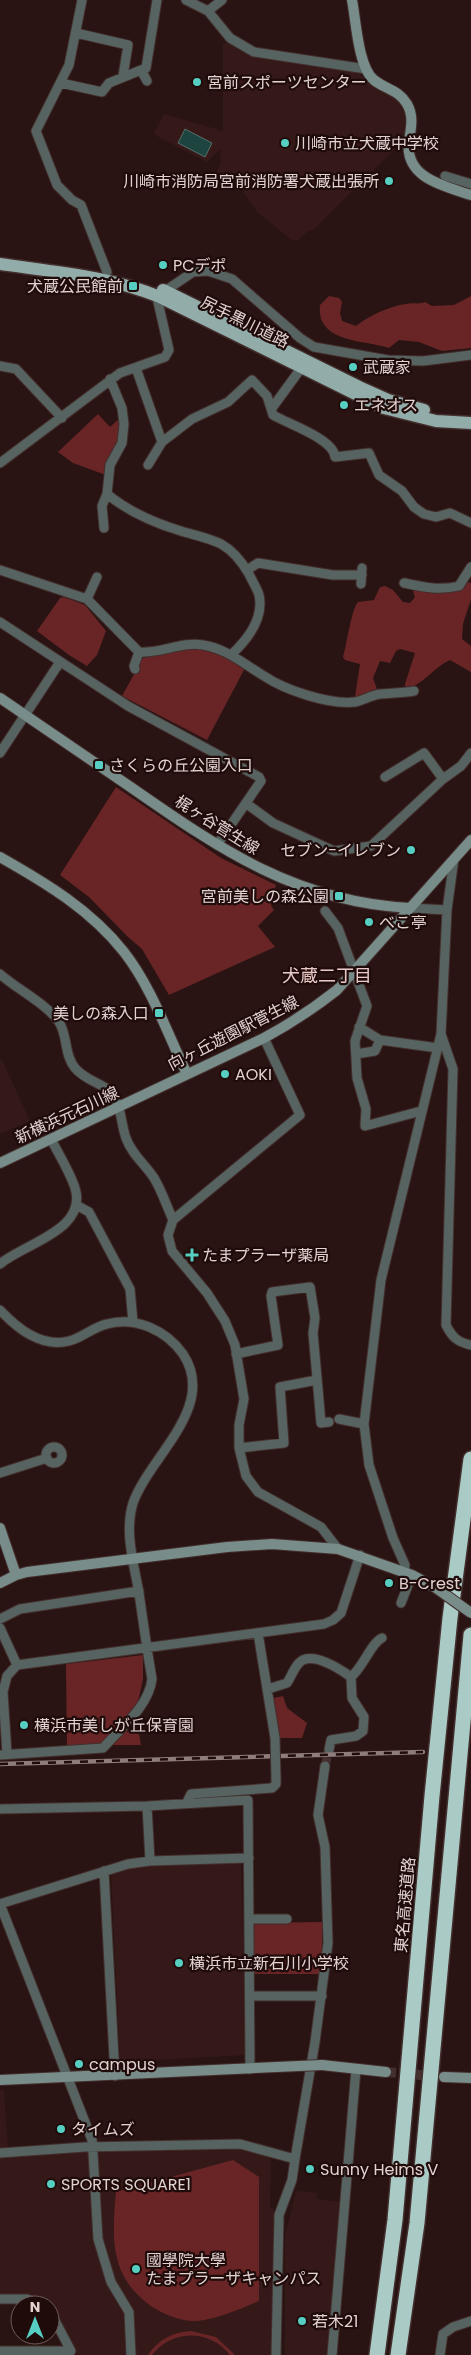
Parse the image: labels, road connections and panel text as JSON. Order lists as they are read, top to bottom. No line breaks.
{"streets":{"highway":["東名高速道路"],"main road":["尻手黒川道路"],"street":["梶ヶ谷菅生線","向ヶ丘遊園駅菅生線","新横浜元石川線"]},"crossings":[["梶ヶ谷菅生線","向ヶ丘遊園駅菅生線"],["向ヶ丘遊園駅菅生線","新横浜元石川線"]],"districts":["犬蔵二丁目"],"places":{"other":["宮前スポーツセンター","川崎市立犬蔵中学校","川崎市消防局宮前消防署犬蔵出張所","PCデポ","武蔵家","エネオス","セブン-イレブン","べこ亭","AOKI","B-Crest","横浜市美しが丘保育園","横浜市立新石川小学校","campus","タイムズ","Sunny Heims V","SPORTS SQUARE1","國學院大學 たまプラーザキャンパス","若木21"],"transit":["犬蔵公民館前","さくらの丘公園入口","宮前美しの森公園","美しの森入口"],"health":["たまプラーザ薬局"]},"north":"top"}
